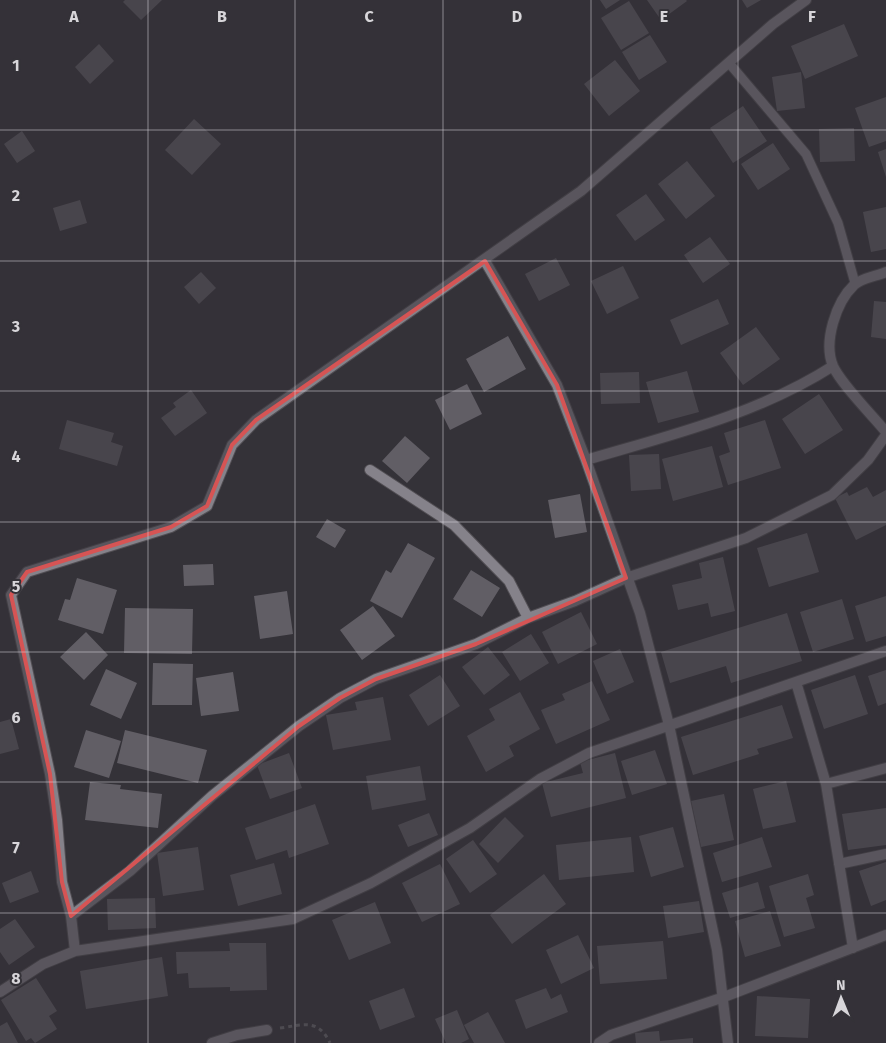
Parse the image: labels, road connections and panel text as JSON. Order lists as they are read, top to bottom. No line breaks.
{"north":"top","grid":{"columns":["A","B","C","D","E","F"],"rows":["1","2","3","4","5","6","7","8"]}}
